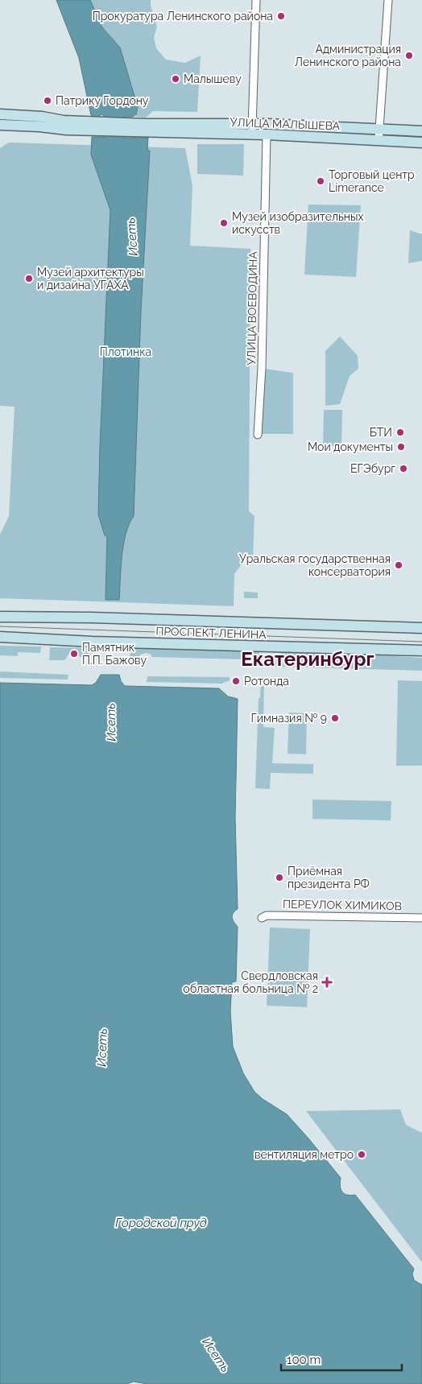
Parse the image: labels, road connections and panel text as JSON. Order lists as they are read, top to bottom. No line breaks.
{"streets":{"main road":["УЛИЦА МАЛЫШЕВА","ПРОСПЕКТ ЛЕНИНА"],"street":["УЛИЦА ВОЕВОДИНА","ПЕРЕУЛОК ХИМИКОВ"]},"crossings":[["УЛИЦА МАЛЫШЕВА","УЛИЦА ВОЕВОДИНА"]],"districts":["Екатеринбург"],"water":["Исеть","Городской пруд"],"parks":["Плотинка"],"places":{"other":["Прокуратура Ленинского района","Администрация Ленинского района","Малышеву","Патрику Гордону","Торговый центр Limerance","Музей изобразительных искусств","Музей архитектуры и дизайна УГАХА","БТИ","Мои документы","ЕГЭбург","Уральская государственная консерватория","Памятник П.П. Бажову","Ротонда","Гимназия № 9","Приёмная президента РФ","вентиляция метро"],"health":["Свердловская областная больница № 2"]},"scale_bar":"100 m"}
